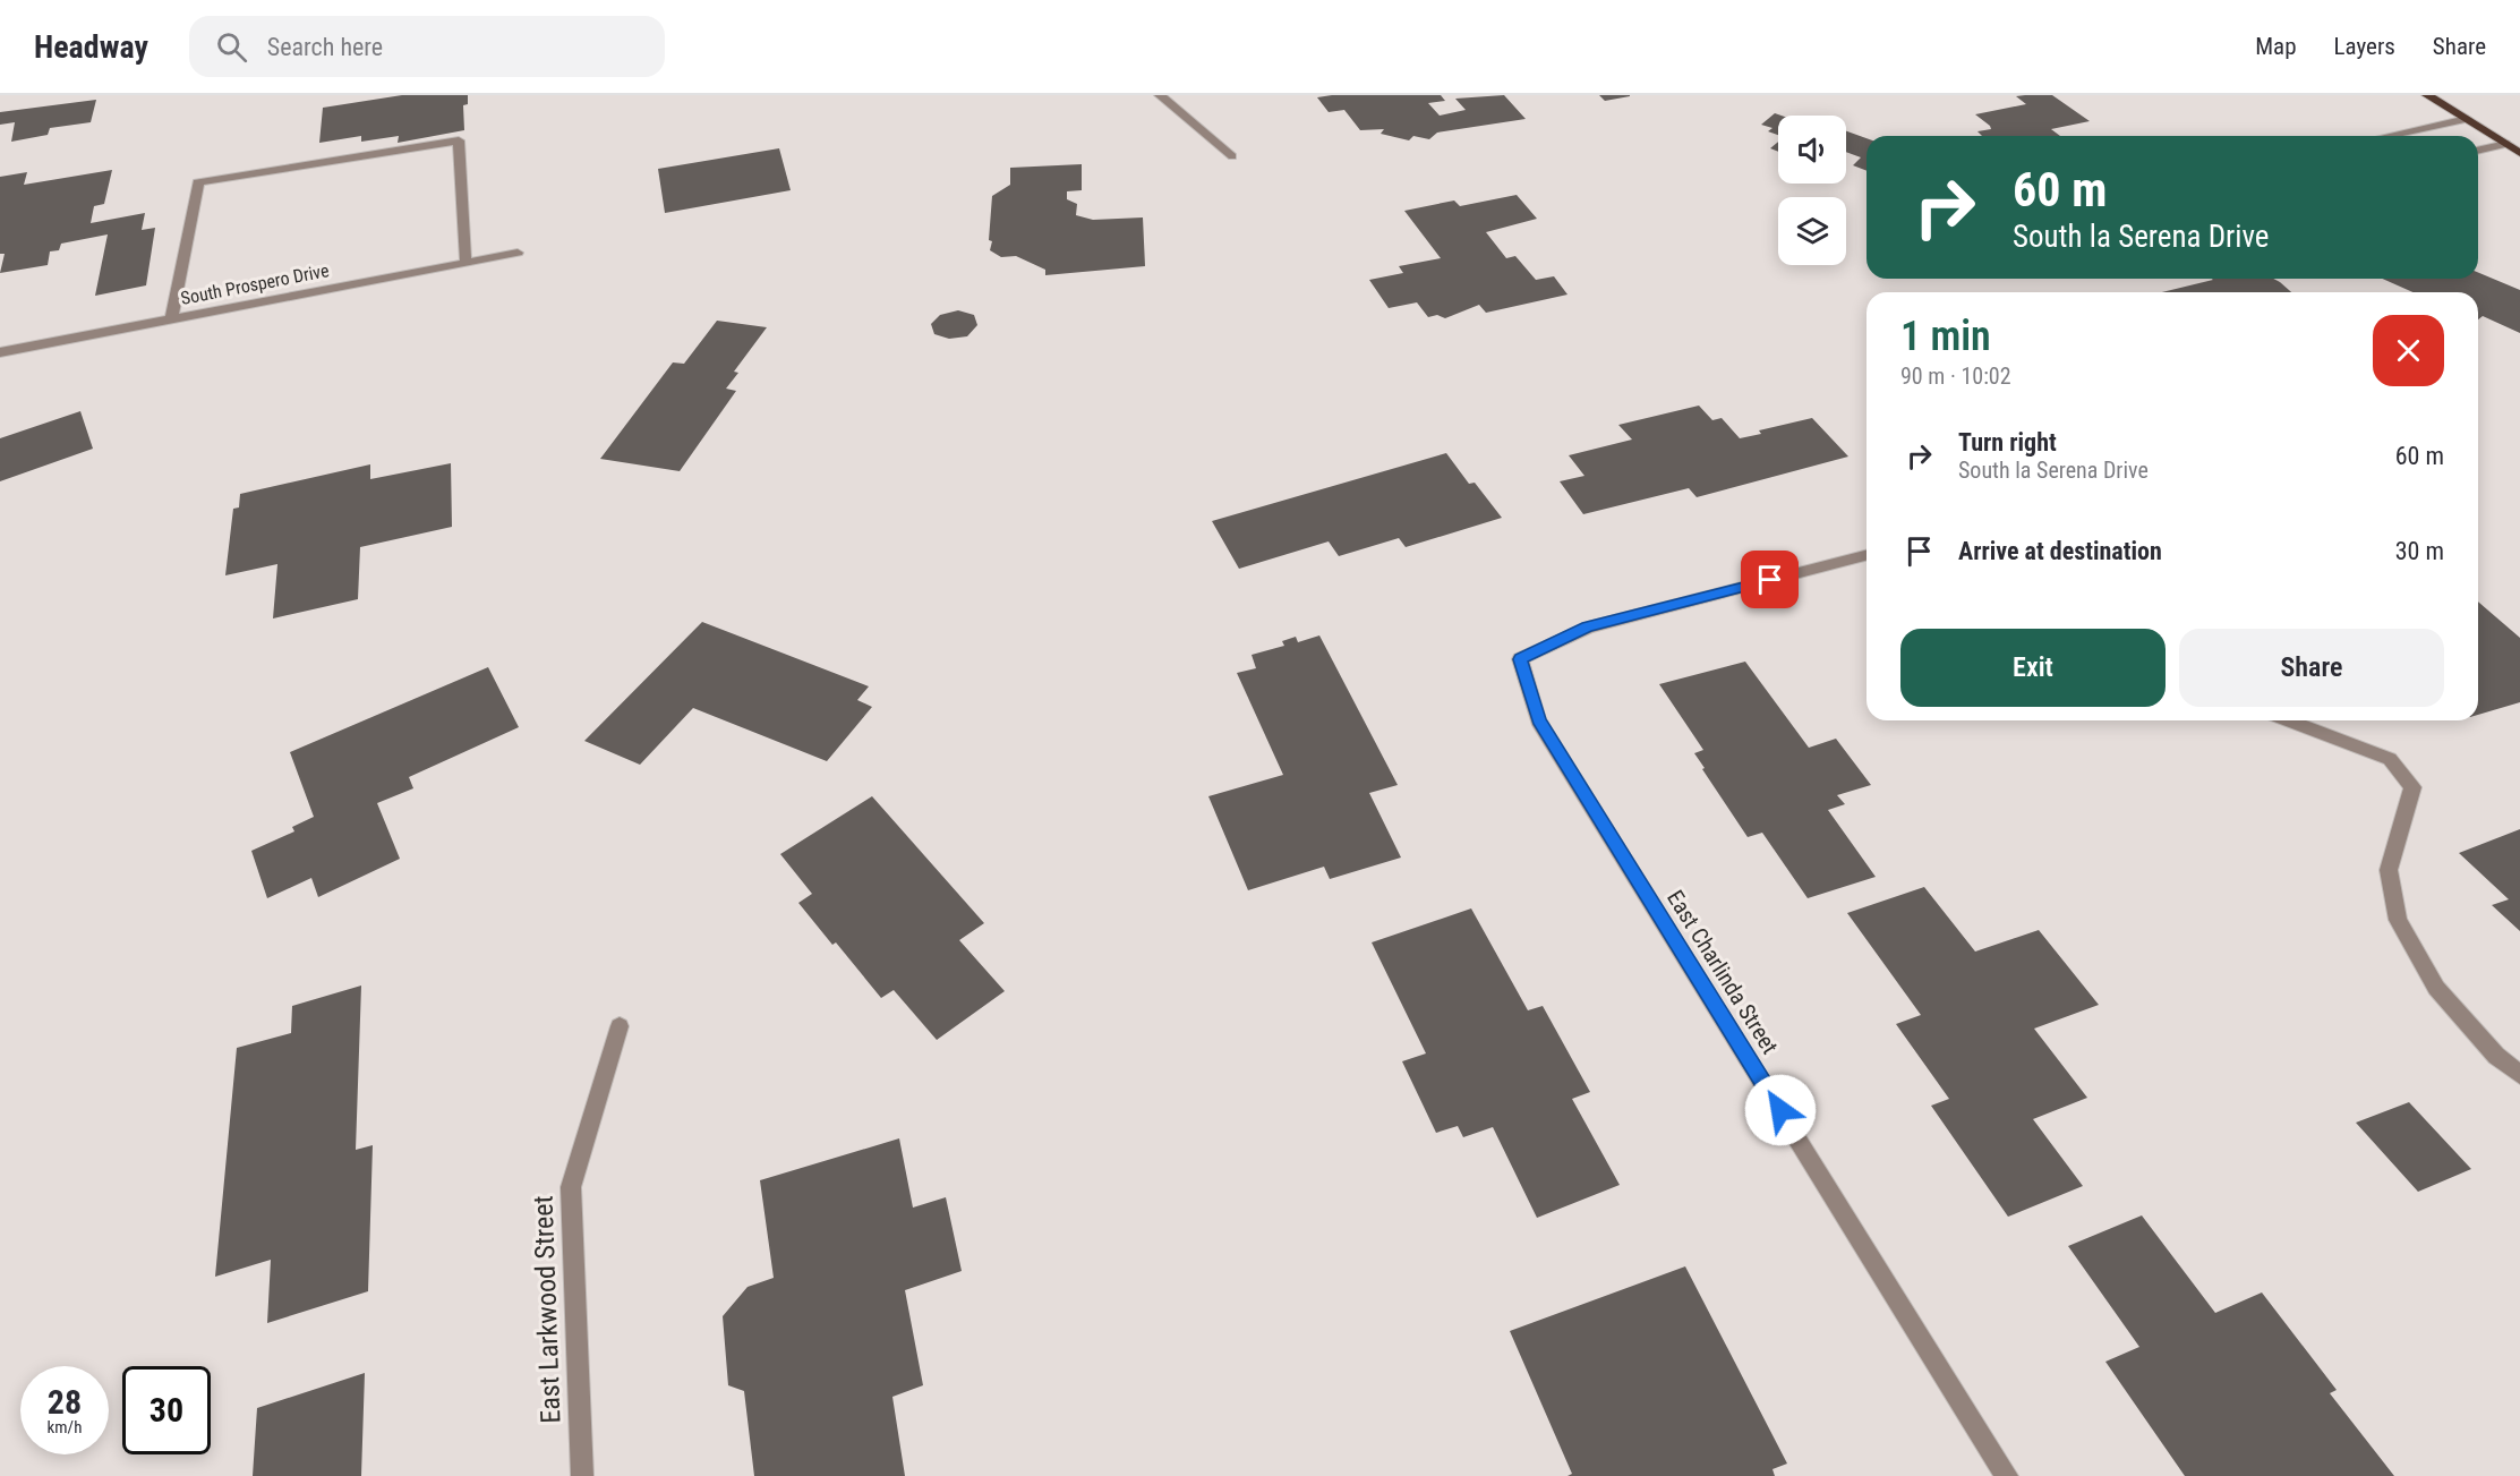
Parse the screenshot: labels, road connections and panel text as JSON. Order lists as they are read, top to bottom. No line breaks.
{"streets":{"street":["South Prospero Drive","East Charlinda Street","East Larkwood Street"]},"page":{"header":"Headway","search":"Search here","nav":["Map","Layers","Share"],"turn":["60 m","South la Serena Drive"],"heading":["1 min","90 m · 10:02"],"list":[{"name":"Turn right","note":"South la Serena Drive","value":"60 m"},{"name":"Arrive at destination","value":"30 m"}],"buttons":["Exit","Share"],"speed":"28 km/h","limit":"30"}}
